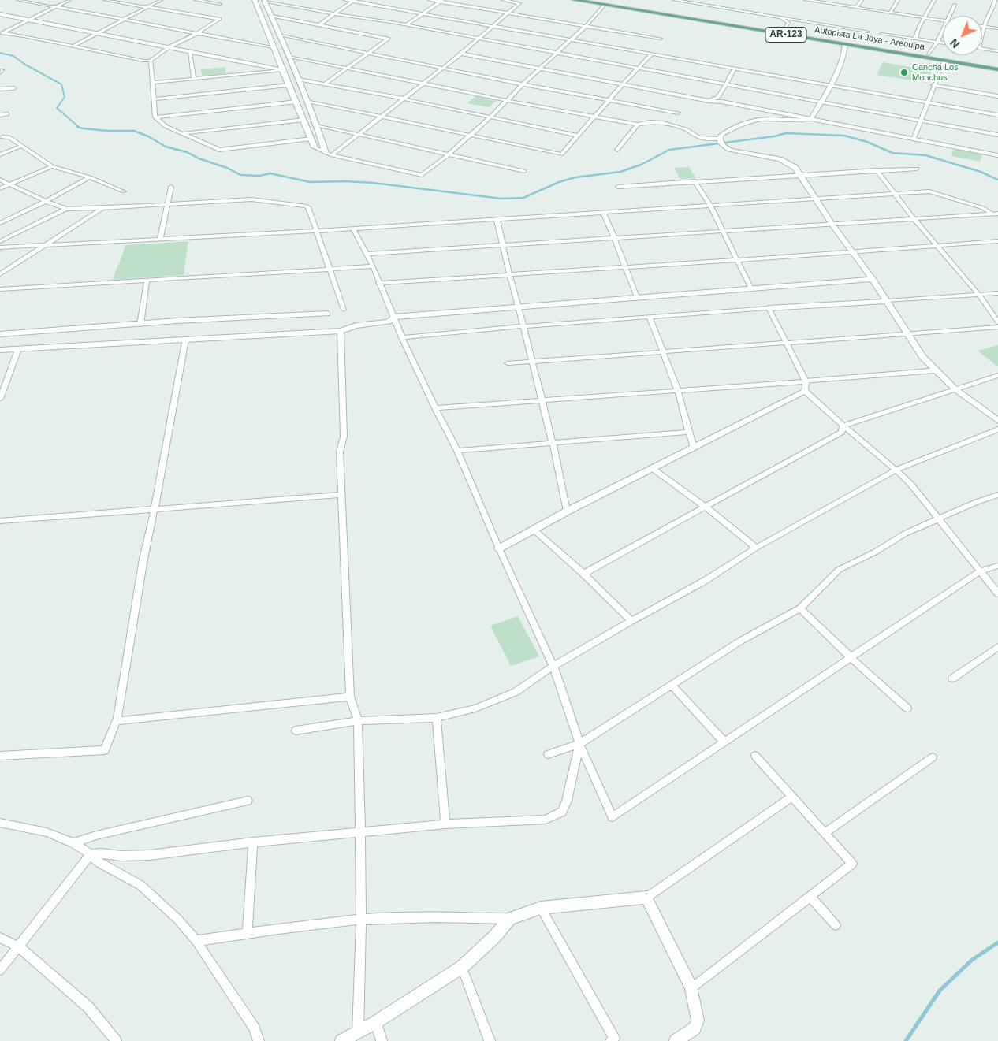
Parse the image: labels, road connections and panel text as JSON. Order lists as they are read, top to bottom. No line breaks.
{"streets":{"main road":["AR-123","Autopista La Joya - Arequipa"]},"places":["Cancha Los Monchos"],"north":"bottom left"}
